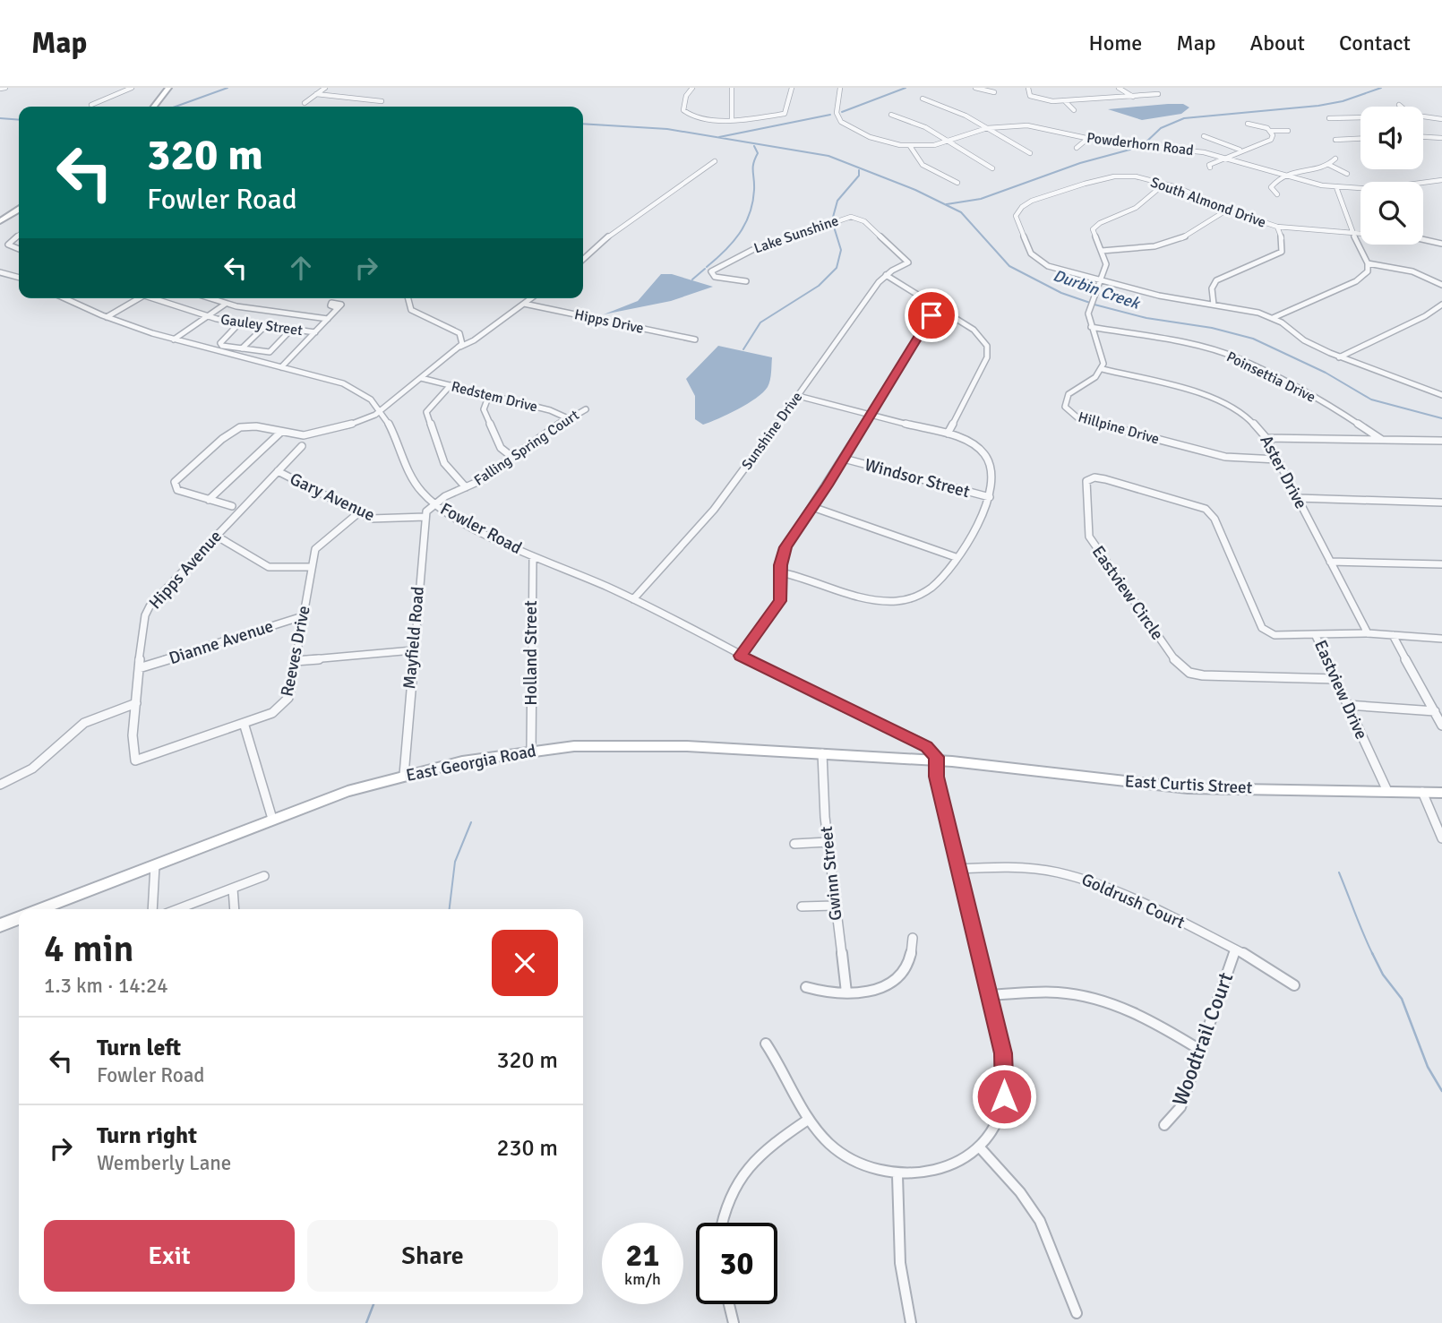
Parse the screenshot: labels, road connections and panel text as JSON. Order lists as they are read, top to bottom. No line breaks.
{"streets":{"main road":["East Georgia Road","East Curtis Street"],"street":["Powderhorn Road","South Almond Drive","Lake Sunshine","Hipps Drive","Gauley Street","Poinsettia Drive","Redstem Drive","Hillpine Drive","Sunshine Drive","Falling Spring Court","Aster Drive","Windsor Street","Gary Avenue","Fowler Road","Hipps Avenue","Eastview Circle","Mayfield Road","Dianne Avenue","Reeves Drive","Holland Street","Eastview Drive","Gwinn Street","Goldrush Court","Woodtrail Court"]},"crossings":[["Lake Sunshine","Sunshine Drive"],["Redstem Drive","Falling Spring Court"],["Hillpine Drive","Aster Drive"],["Sunshine Drive","Fowler Road"],["Falling Spring Court","Fowler Road"],["Falling Spring Court","Mayfield Road"],["Aster Drive","Eastview Drive"],["Gary Avenue","Hipps Avenue"],["Gary Avenue","Mayfield Road"],["Gary Avenue","Reeves Drive"],["Fowler Road","Mayfield Road"],["Fowler Road","Holland Street"],["Fowler Road","East Georgia Road"],["Fowler Road","East Curtis Street"],["Hipps Avenue","Dianne Avenue"],["Hipps Avenue","Reeves Drive"],["Eastview Circle","Eastview Drive"],["Mayfield Road","East Georgia Road"],["Dianne Avenue","Reeves Drive"],["Holland Street","East Georgia Road"],["Eastview Drive","East Curtis Street"],["East Georgia Road","East Curtis Street"],["East Georgia Road","Gwinn Street"],["Goldrush Court","Woodtrail Court"]],"water":["Durbin Creek"],"page":{"header":"Map","nav":["Home","Map","About","Contact"],"turn":["320 m","Fowler Road"],"heading":["4 min","1.3 km · 14:24"],"list":[{"name":"Turn left","note":"Fowler Road","value":"320 m"},{"name":"Turn right","note":"Wemberly Lane","value":"230 m"}],"buttons":["Exit","Share"],"speed":"21 km/h","limit":"30"}}
